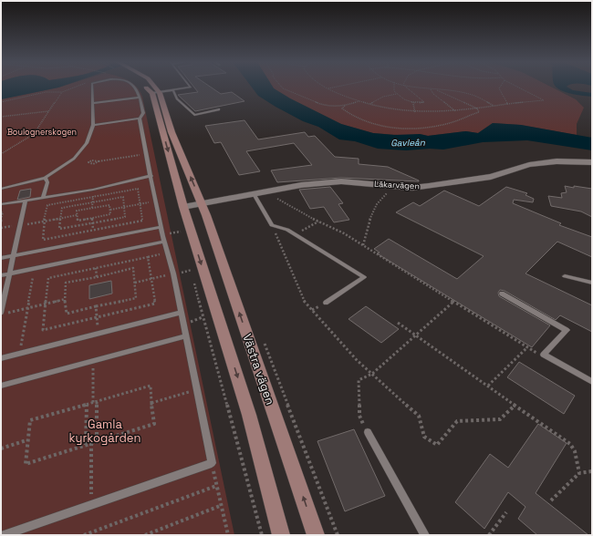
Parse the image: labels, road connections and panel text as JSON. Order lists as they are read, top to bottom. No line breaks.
{"streets":{"main road":["Västra vägen"],"street":["Läkarvägen"]},"crossings":[["Läkarvägen","Västra vägen"]],"water":["Gavleån"],"parks":["Boulognerskogen","Gamla kyrkogården"]}
